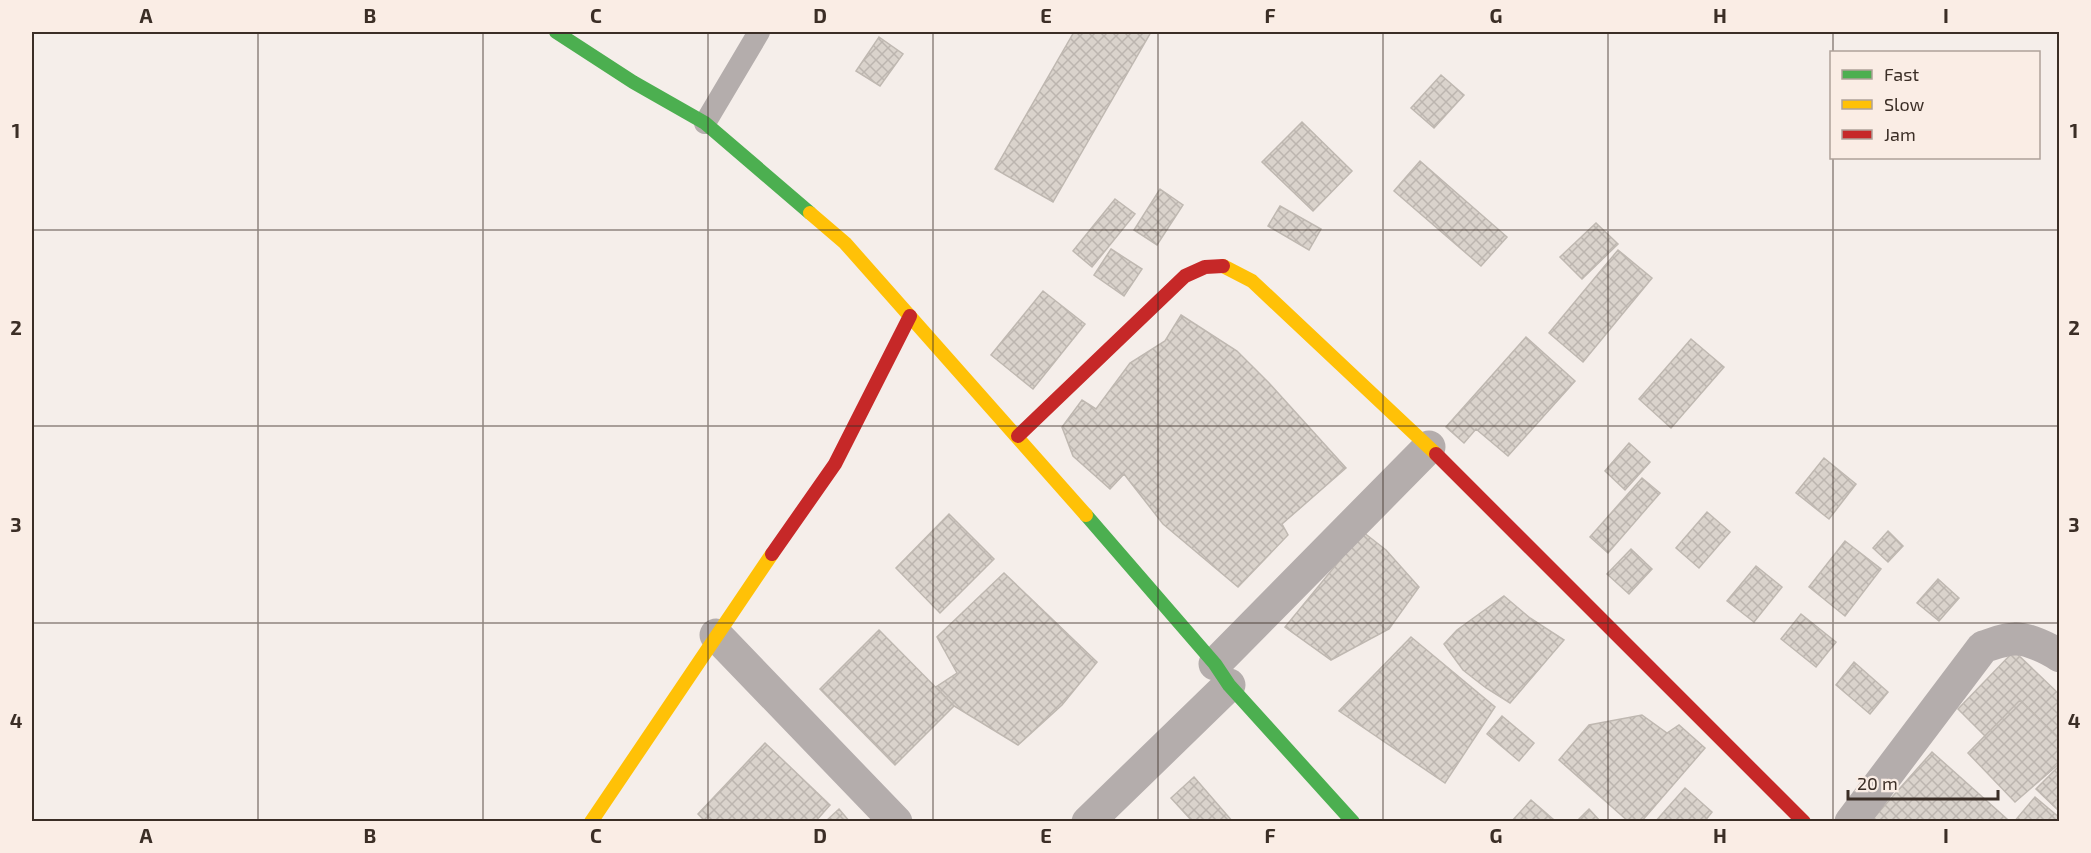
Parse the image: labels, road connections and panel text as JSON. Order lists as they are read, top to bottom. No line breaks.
{"legend":["Fast","Slow","Jam"],"scale_bar":"20 m","grid":{"columns":["A","B","C","D","E","F","G","H","I"],"rows":["1","2","3","4"]}}
